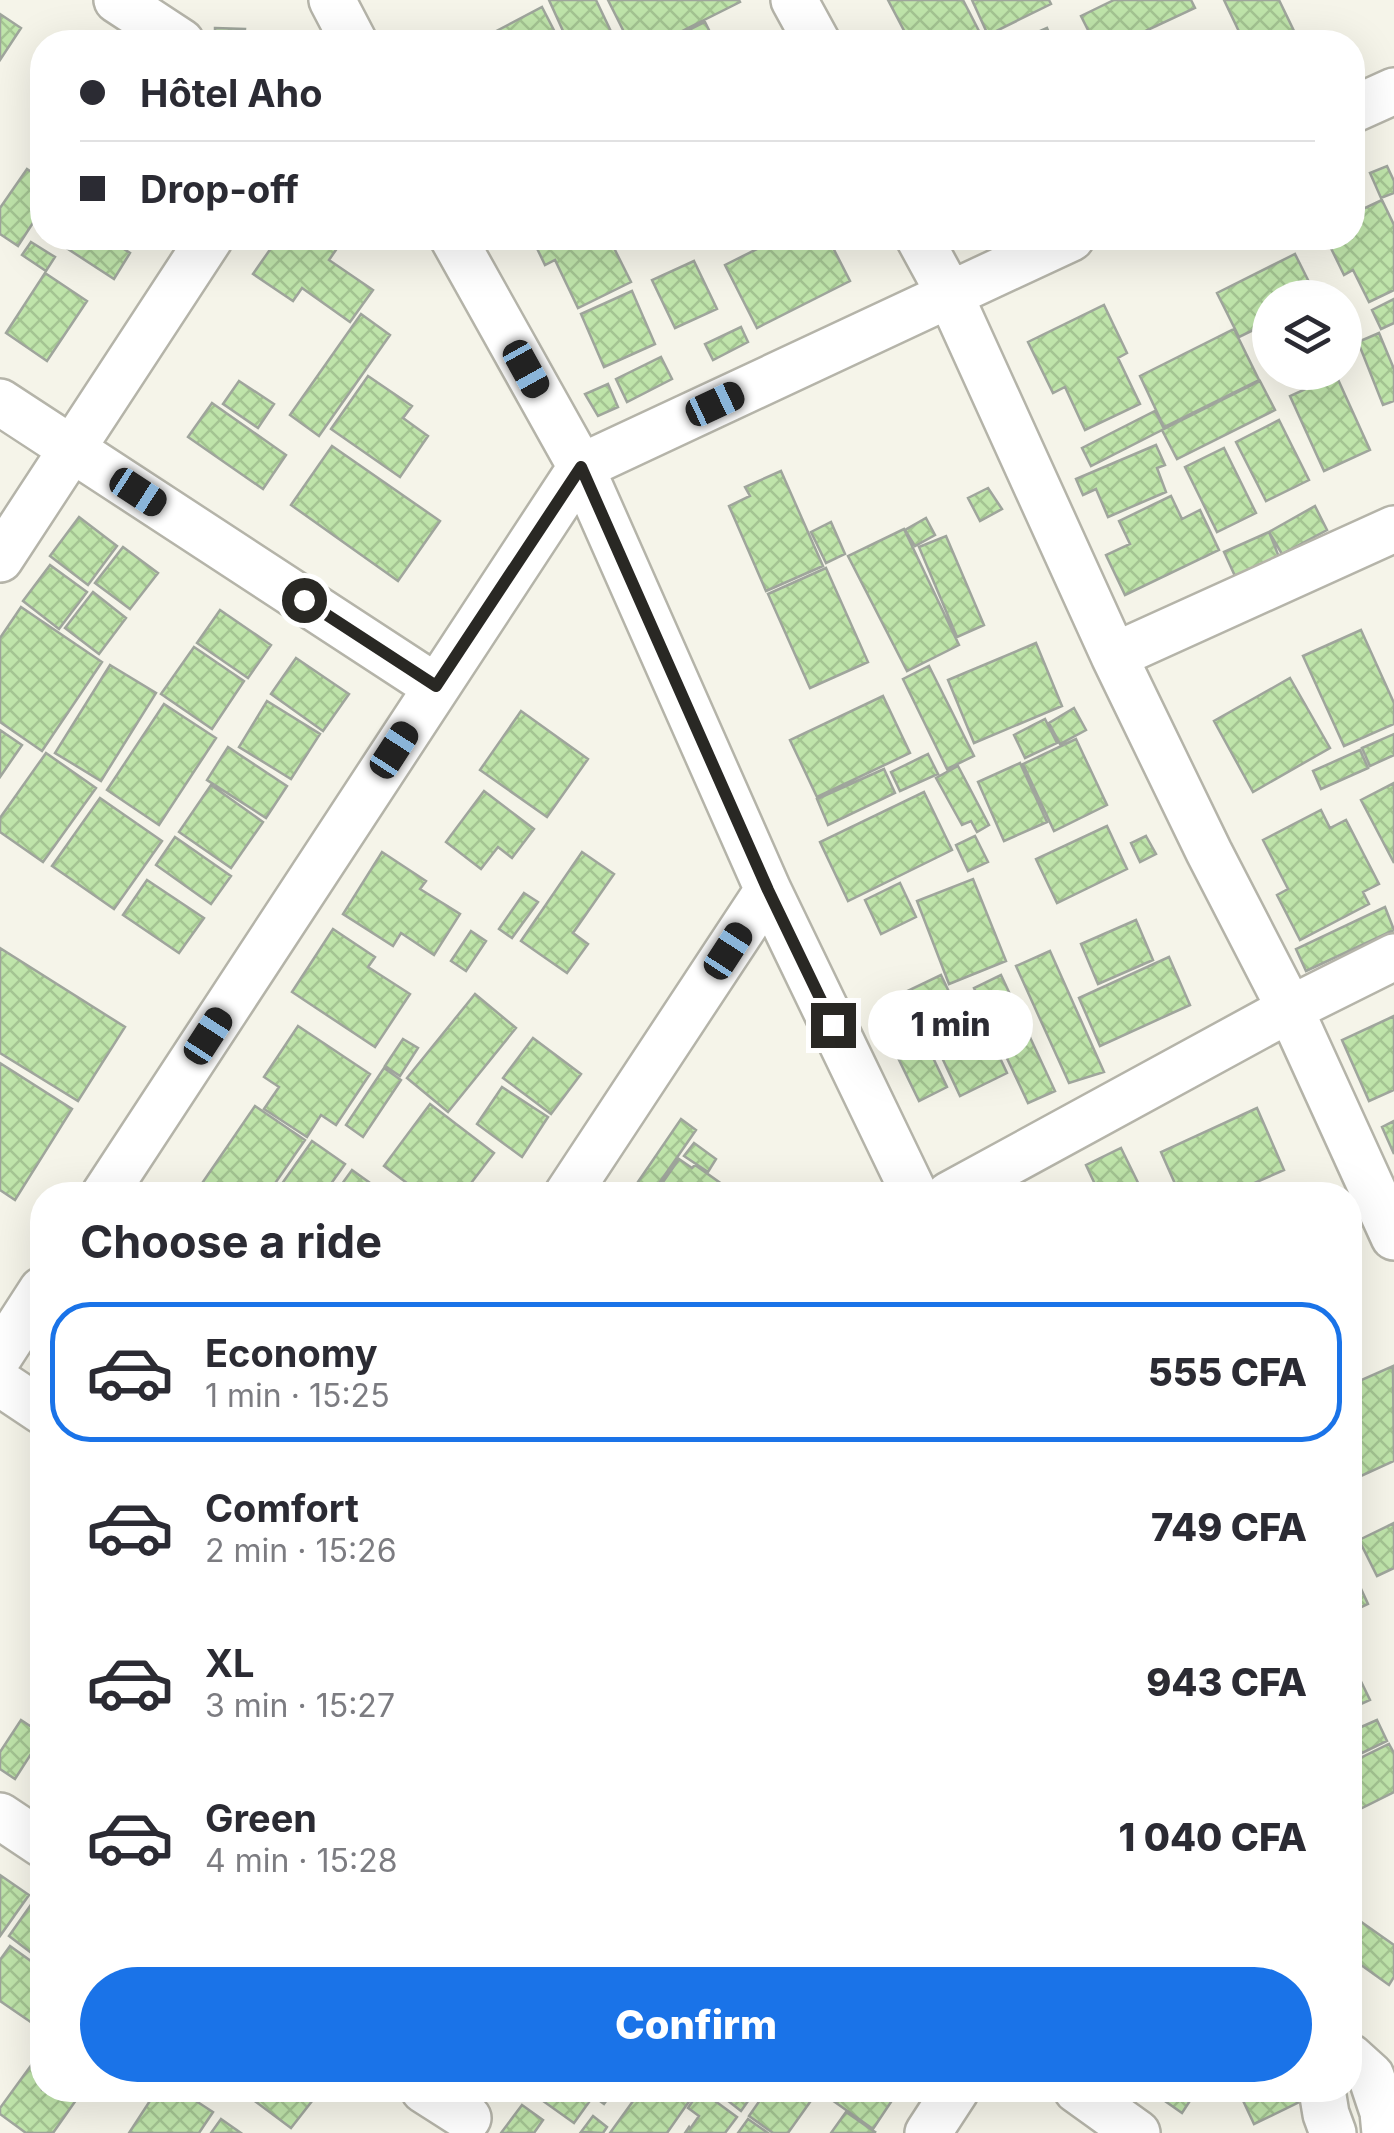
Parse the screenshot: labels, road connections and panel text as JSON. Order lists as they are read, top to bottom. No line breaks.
{"page":{"banner":["Hôtel Aho","Drop-off"],"bubble":"1 min","heading":"Choose a ride","list":[{"name":"Economy","note":"1 min · 15:25","value":"555 CFA"},{"name":"Comfort","note":"2 min · 15:26","value":"749 CFA"},{"name":"XL","note":"3 min · 15:27","value":"943 CFA"},{"name":"Green","note":"4 min · 15:28","value":"1 040 CFA"}],"buttons":"Confirm"}}
